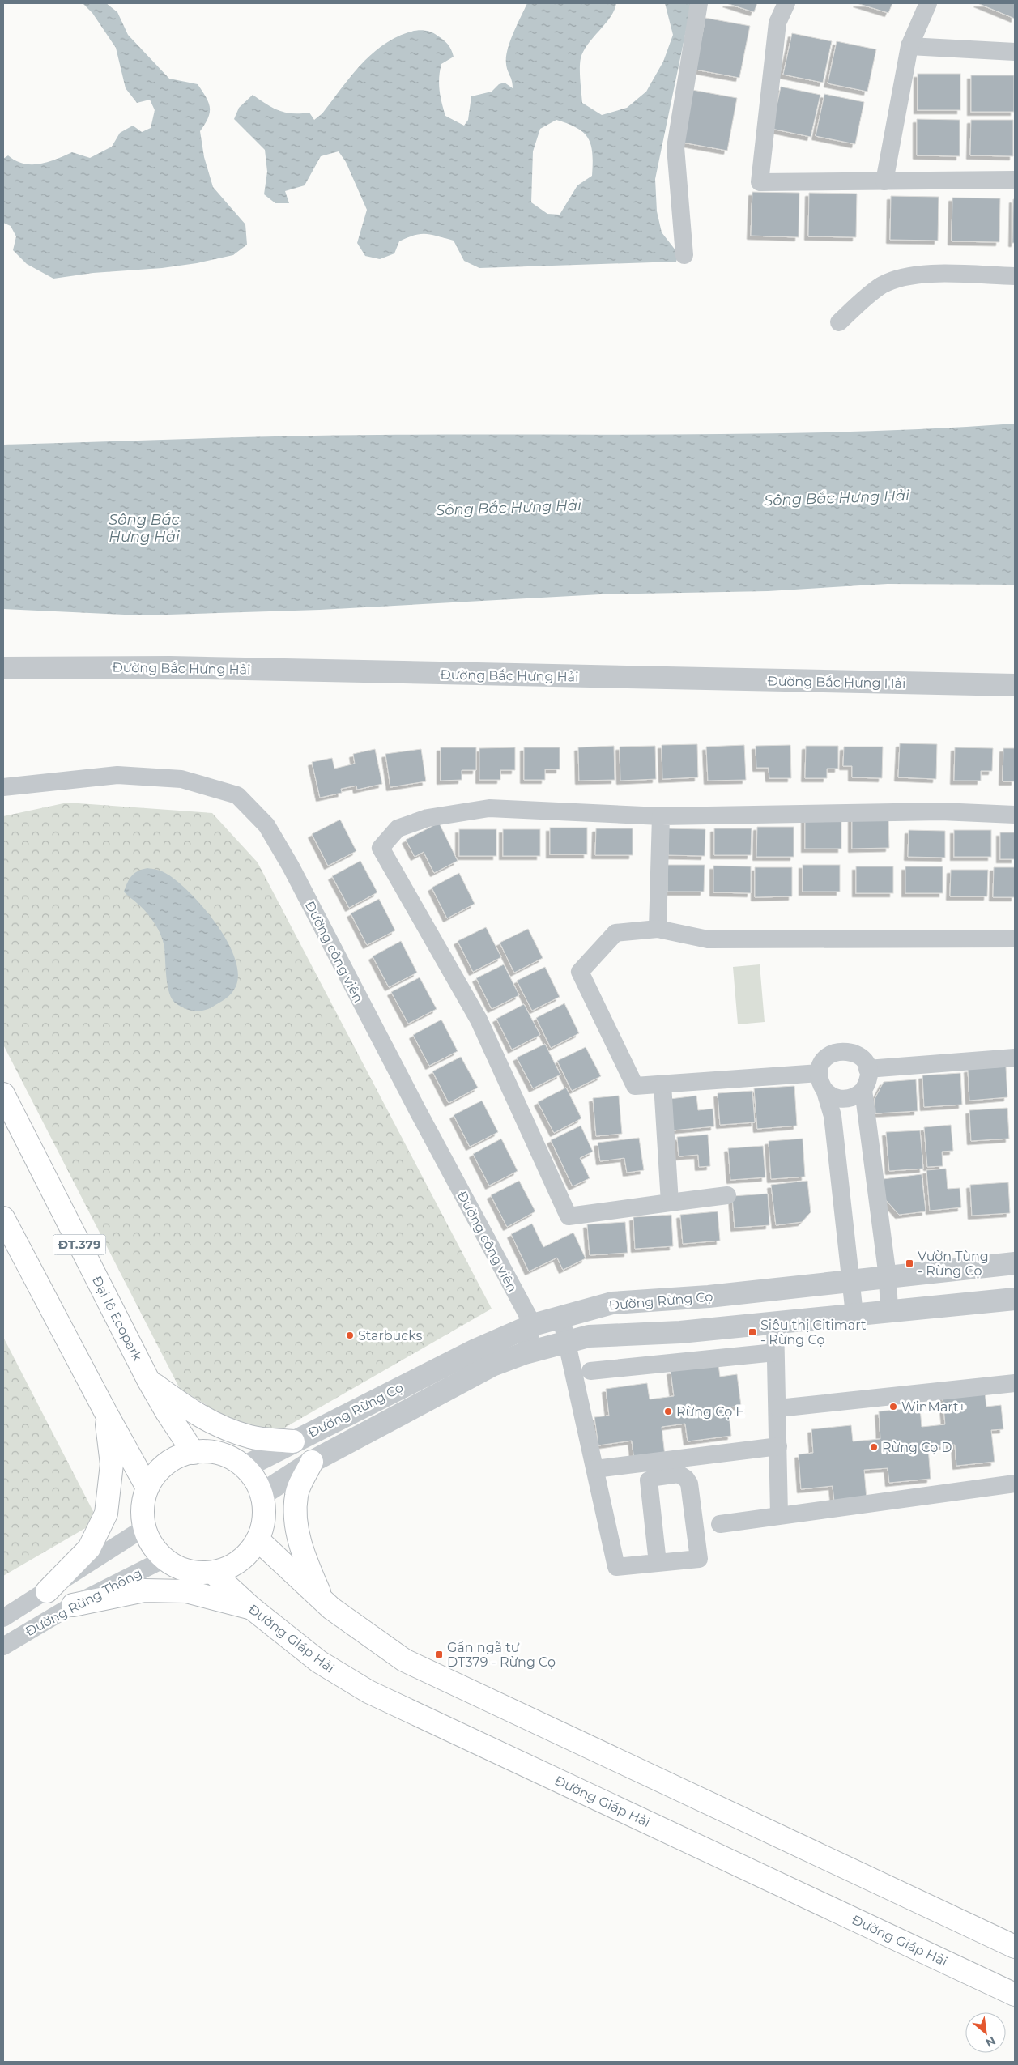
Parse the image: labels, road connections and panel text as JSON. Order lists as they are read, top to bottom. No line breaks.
{"streets":{"highway":["ĐT.379","Đại lộ Ecopark","Đường Giáp Hải"],"street":["Đường Bắc Hưng Hải","Đường công viên","Đường Rừng Cọ","Đường Rừng Thông"]},"crossings":[["Đường công viên","Đường Rừng Cọ"],["Đường Rừng Cọ","Đại lộ Ecopark"],["Đường Rừng Cọ","Đường Rừng Thông"],["Đường Rừng Cọ","Đường Giáp Hải"],["Đại lộ Ecopark","Đường Rừng Thông"],["Đại lộ Ecopark","Đường Giáp Hải"],["Đường Rừng Thông","Đường Giáp Hải"]],"water":["Sông Bắc Hưng Hải"],"places":{"transit":["Vườn Tùng - Rừng Cọ","Siêu thị Citimart - Rừng Cọ","Gần ngã tư DT379 - Rừng Cọ"],"other":["Starbucks","WinMart+","Rừng Cọ E","Rừng Cọ D"]},"north":"bottom right"}
